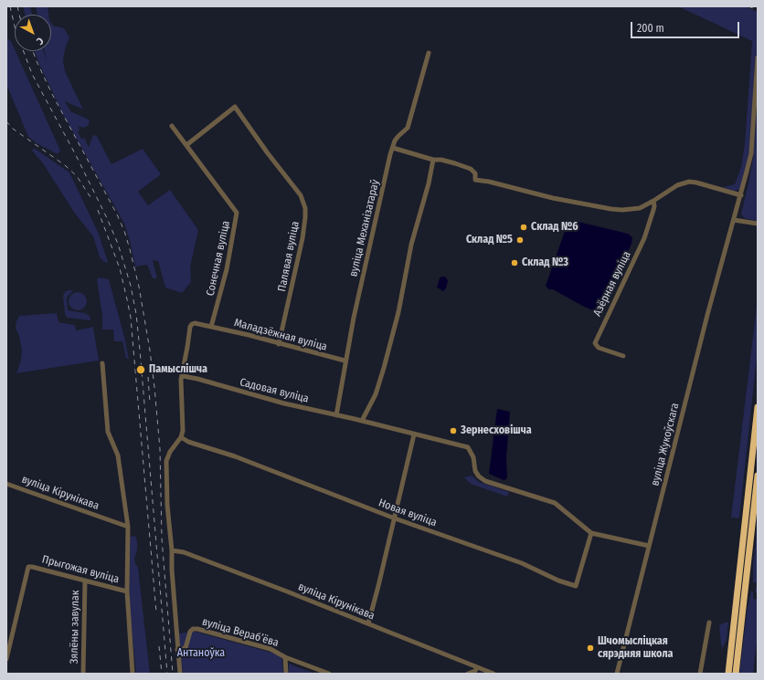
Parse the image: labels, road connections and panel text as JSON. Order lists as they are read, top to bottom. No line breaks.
{"streets":{"street":["вуліца Механізатараў","Палявая вуліца","Сонечная вуліца","Азёрная вуліца","Маладзёжная вуліца","Садовая вуліца","вуліца Жукоўскага","вуліца Кірунікава","Новая вуліца","Прыгожая вуліца","Зялёны завулак","вуліца Верабʼёва"]},"crossings":[["вуліца Механізатараў","Маладзёжная вуліца"],["вуліца Механізатараў","Садовая вуліца"],["Палявая вуліца","Сонечная вуліца"],["Палявая вуліца","Маладзёжная вуліца"],["Сонечная вуліца","Маладзёжная вуліца"],["Маладзёжная вуліца","Садовая вуліца"],["Садовая вуліца","Новая вуліца"],["Прыгожая вуліца","Зялёны завулак"]],"parks":["Антаноўка"],"places":["Склад №6","Склад №5","Склад №3","Памыслішча","Зернесховішча","Шчомысліцкая сярэдняя школа"],"scale_bar":"200 m","north":"bottom right"}
